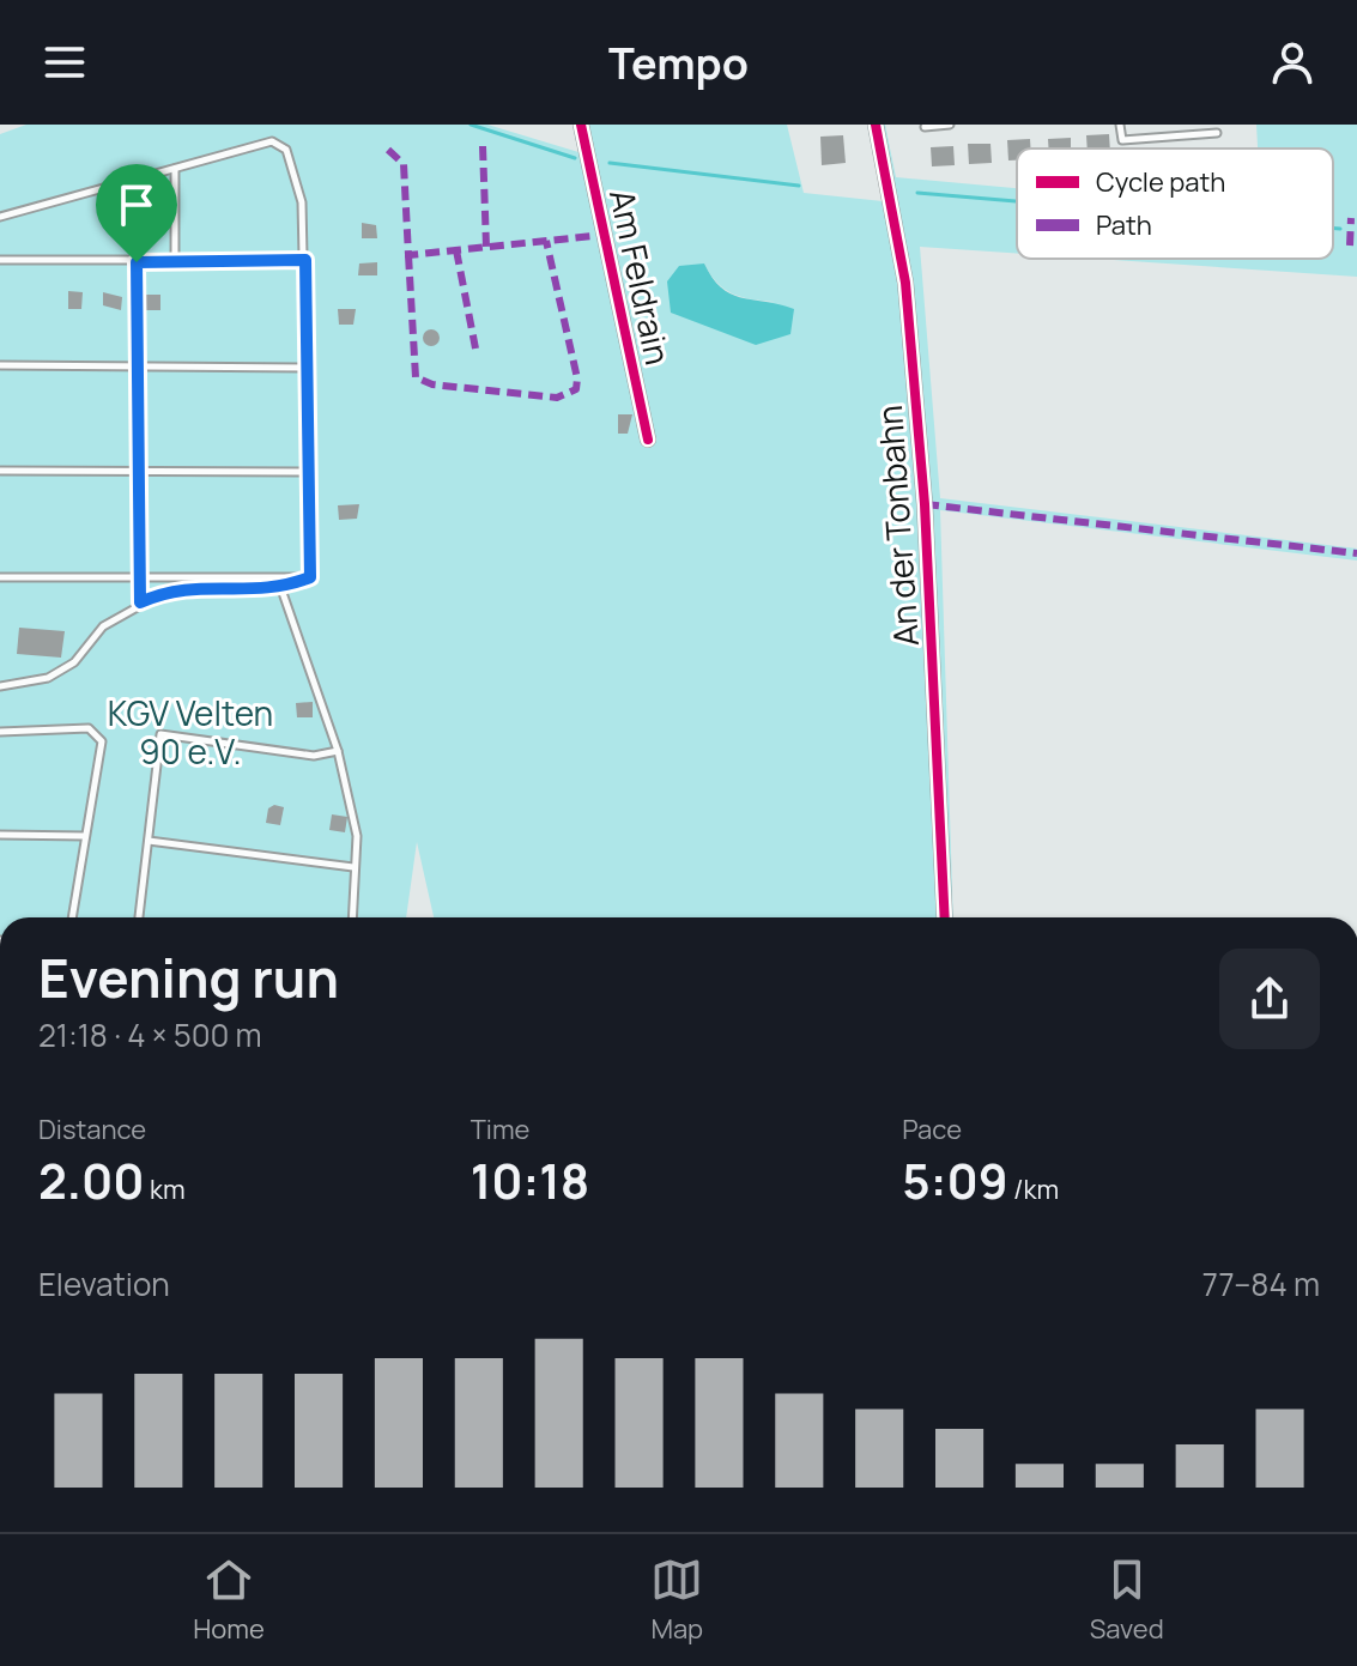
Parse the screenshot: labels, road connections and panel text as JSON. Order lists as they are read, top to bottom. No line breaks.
{"streets":{"street":["Am Feldrain","An der Tonbahn"]},"parks":["KGV Velten 90 e.V."],"legend":["Cycle path","Path"],"page":{"header":"Tempo","heading":["Evening run","21:18 · 4 × 500 m"],"stats":[["Distance","2.00 km"],["Time","10:18"],["Pace","5:09 /km"]],"chart":["Elevation","77–84 m"],"tabs":["Home","Map","Saved"]}}
